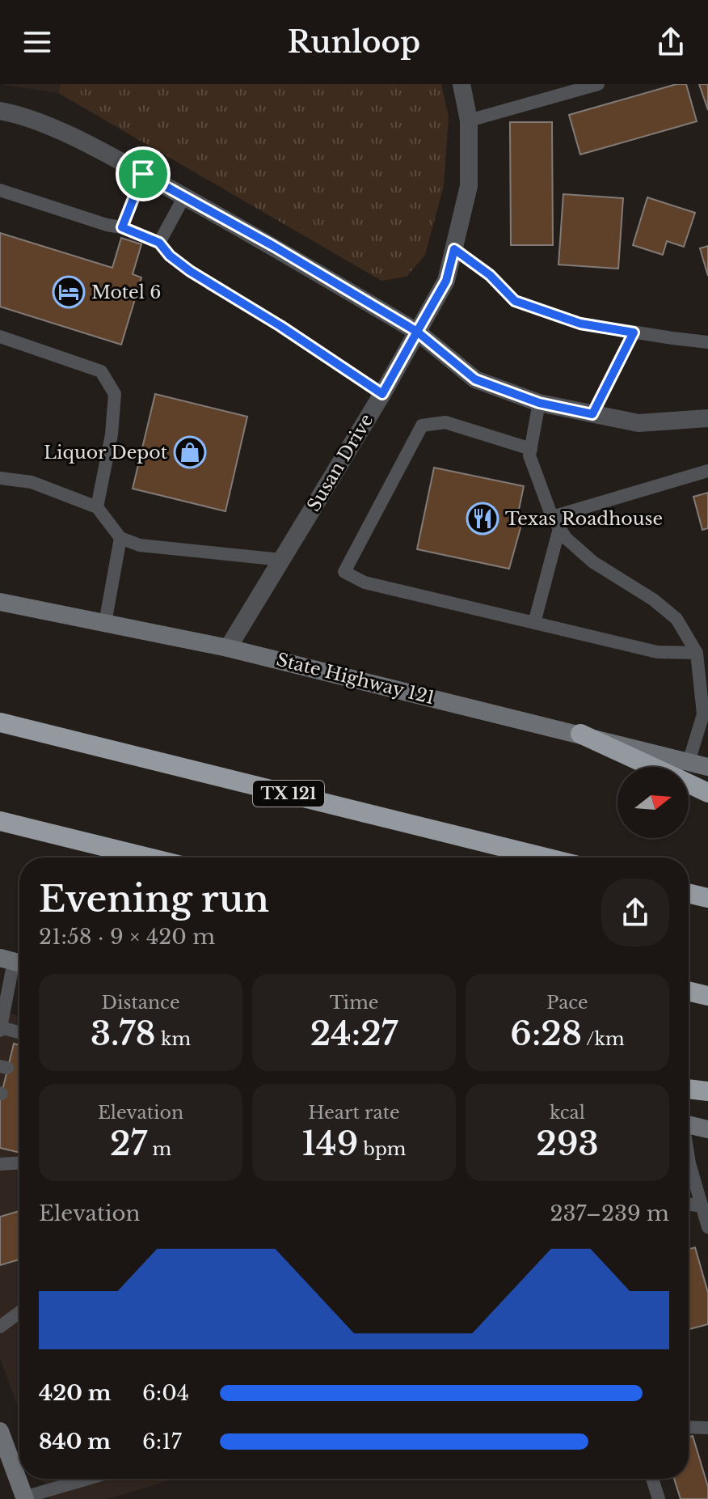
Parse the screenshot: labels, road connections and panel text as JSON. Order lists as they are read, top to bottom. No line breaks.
{"streets":{"highway":["TX 121"],"main road":["State Highway 121"],"street":["Susan Drive"]},"crossings":[["Susan Drive","State Highway 121"]],"places":{"hotel":["Motel 6"],"shop":["Liquor Depot"],"restaurant":["Texas Roadhouse"]},"north":"right","page":{"header":"Runloop","heading":["Evening run","21:58 · 9 × 420 m"],"stats":[["Distance","3.78 km"],["Time","24:27"],["Pace","6:28 /km"],["Elevation","27 m"],["Heart rate","149 bpm"],["kcal","293"]],"chart":["Elevation","237–239 m"],"list":[{"name":"420 m","note":"6:04"},{"name":"840 m","note":"6:17"}]}}
